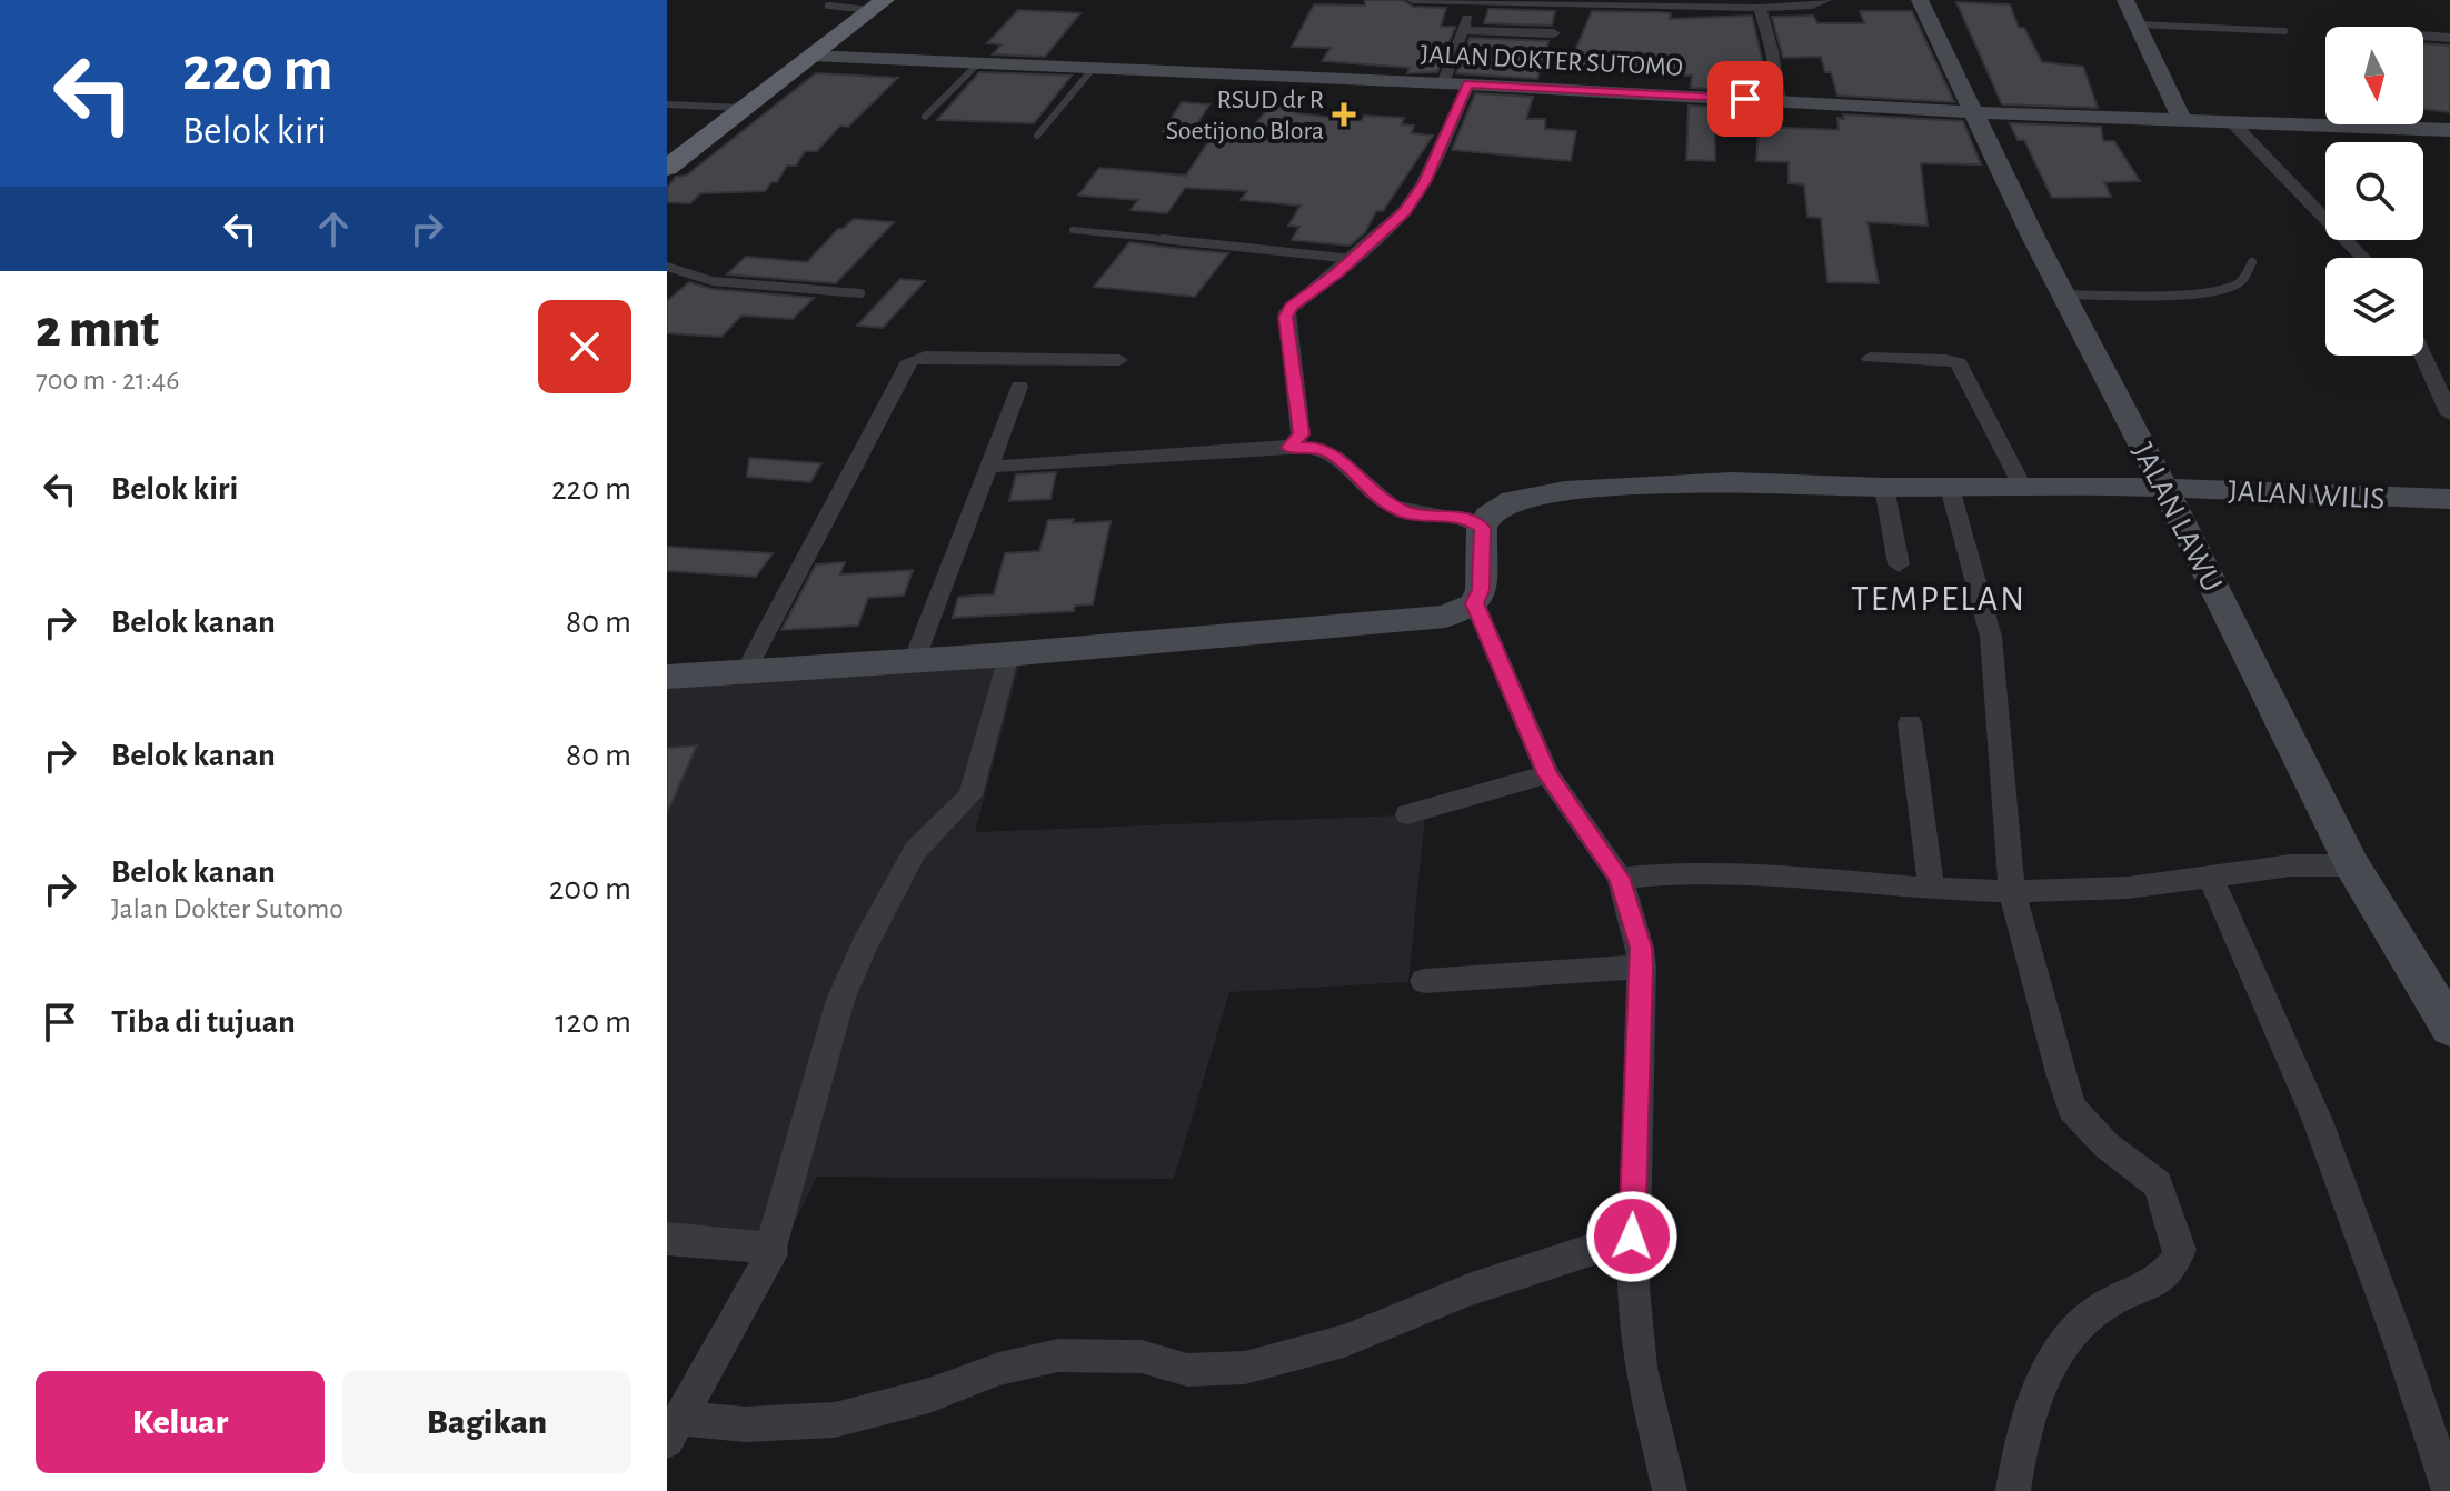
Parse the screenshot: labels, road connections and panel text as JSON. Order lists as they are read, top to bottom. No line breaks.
{"streets":{"main road":["JALAN DOKTER SUTOMO","JALAN WILIS","JALAN LAWU"]},"crossings":[["JALAN DOKTER SUTOMO","JALAN LAWU"],["JALAN WILIS","JALAN LAWU"]],"districts":["TEMPELAN"],"places":{"health":["RSUD dr R Soetijono Blora"]},"north":"bottom","page":{"turn":["220 m","Belok kiri"],"heading":["2 mnt","700 m · 21:46"],"list":[{"name":"Belok kiri","value":"220 m"},{"name":"Belok kanan","value":"80 m"},{"name":"Belok kanan","value":"80 m"},{"name":"Belok kanan","note":"Jalan Dokter Sutomo","value":"200 m"},{"name":"Tiba di tujuan","value":"120 m"}],"buttons":["Keluar","Bagikan"]}}
